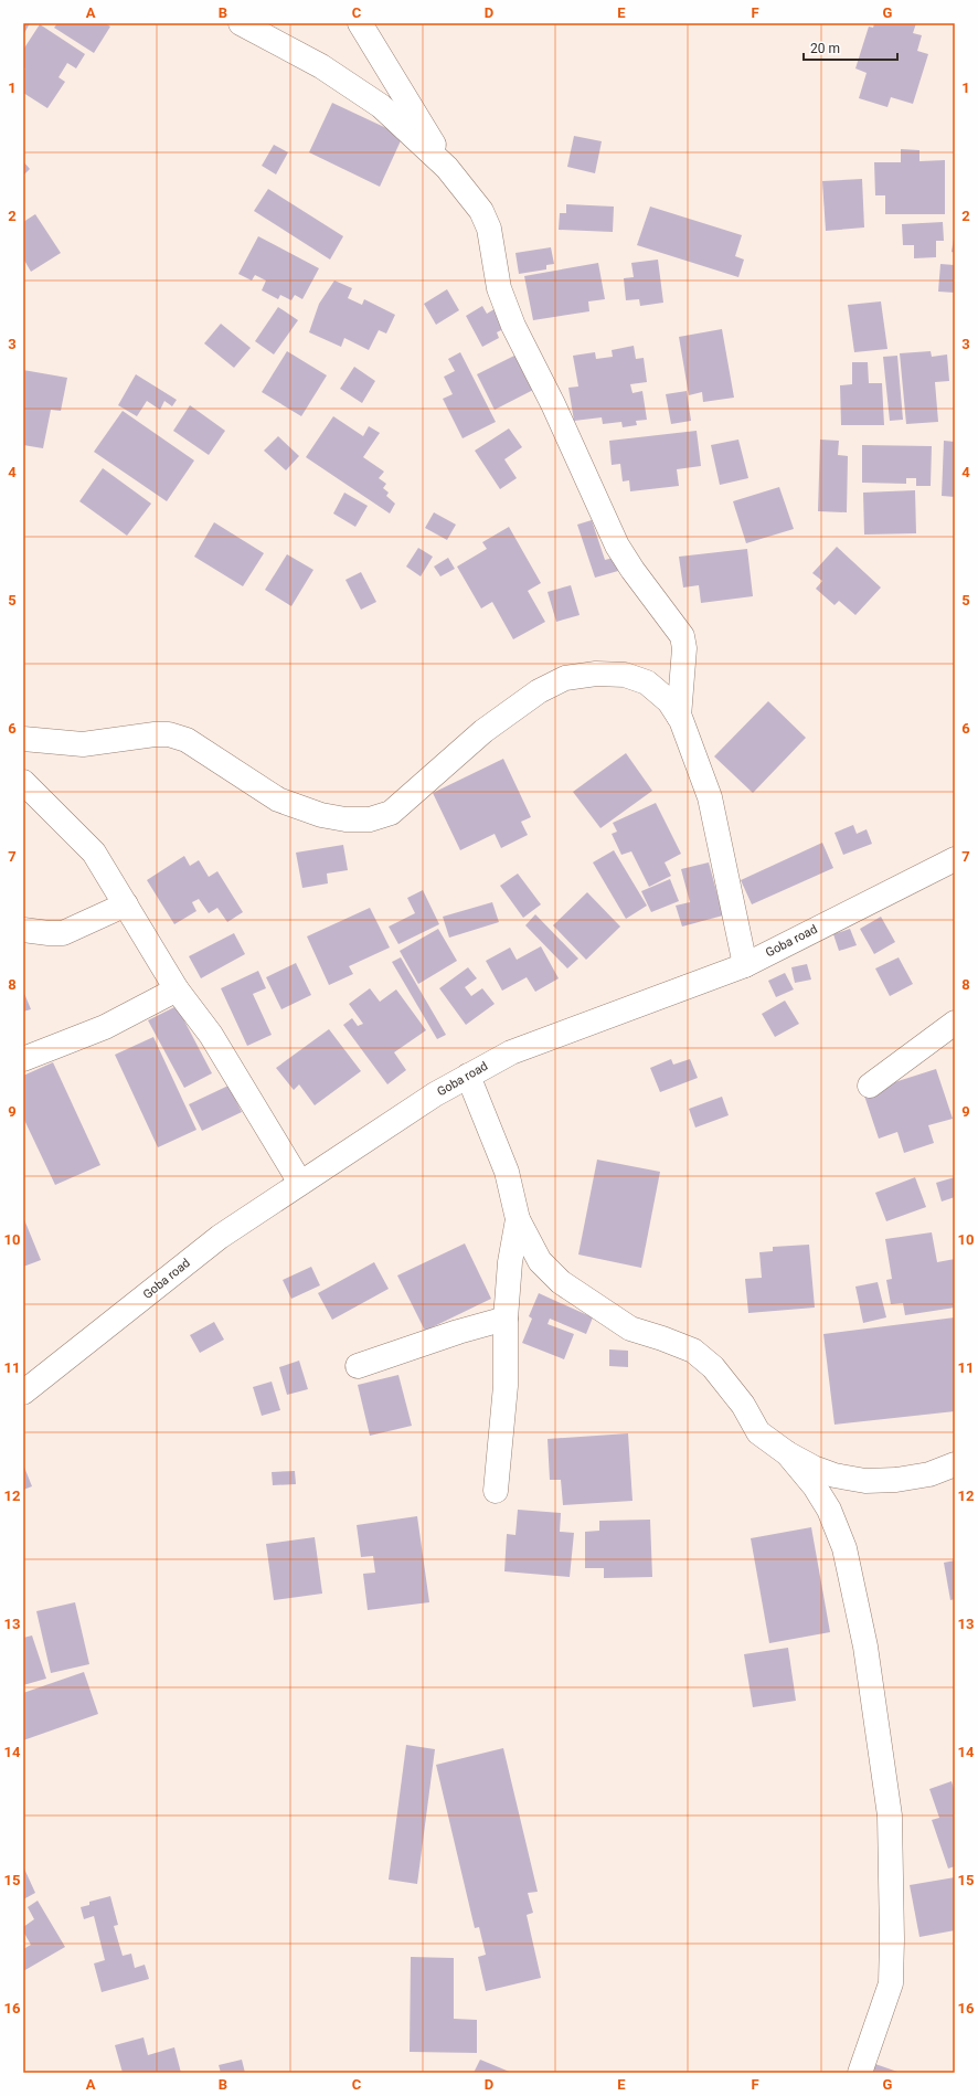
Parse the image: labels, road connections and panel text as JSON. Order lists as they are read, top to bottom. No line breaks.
{"streets":{"street":["Goba road"]},"scale_bar":"20 m","grid":{"columns":["A","B","C","D","E","F","G"],"rows":["1","2","3","4","5","6","7","8","9","10","11","12","13","14","15","16"]}}
